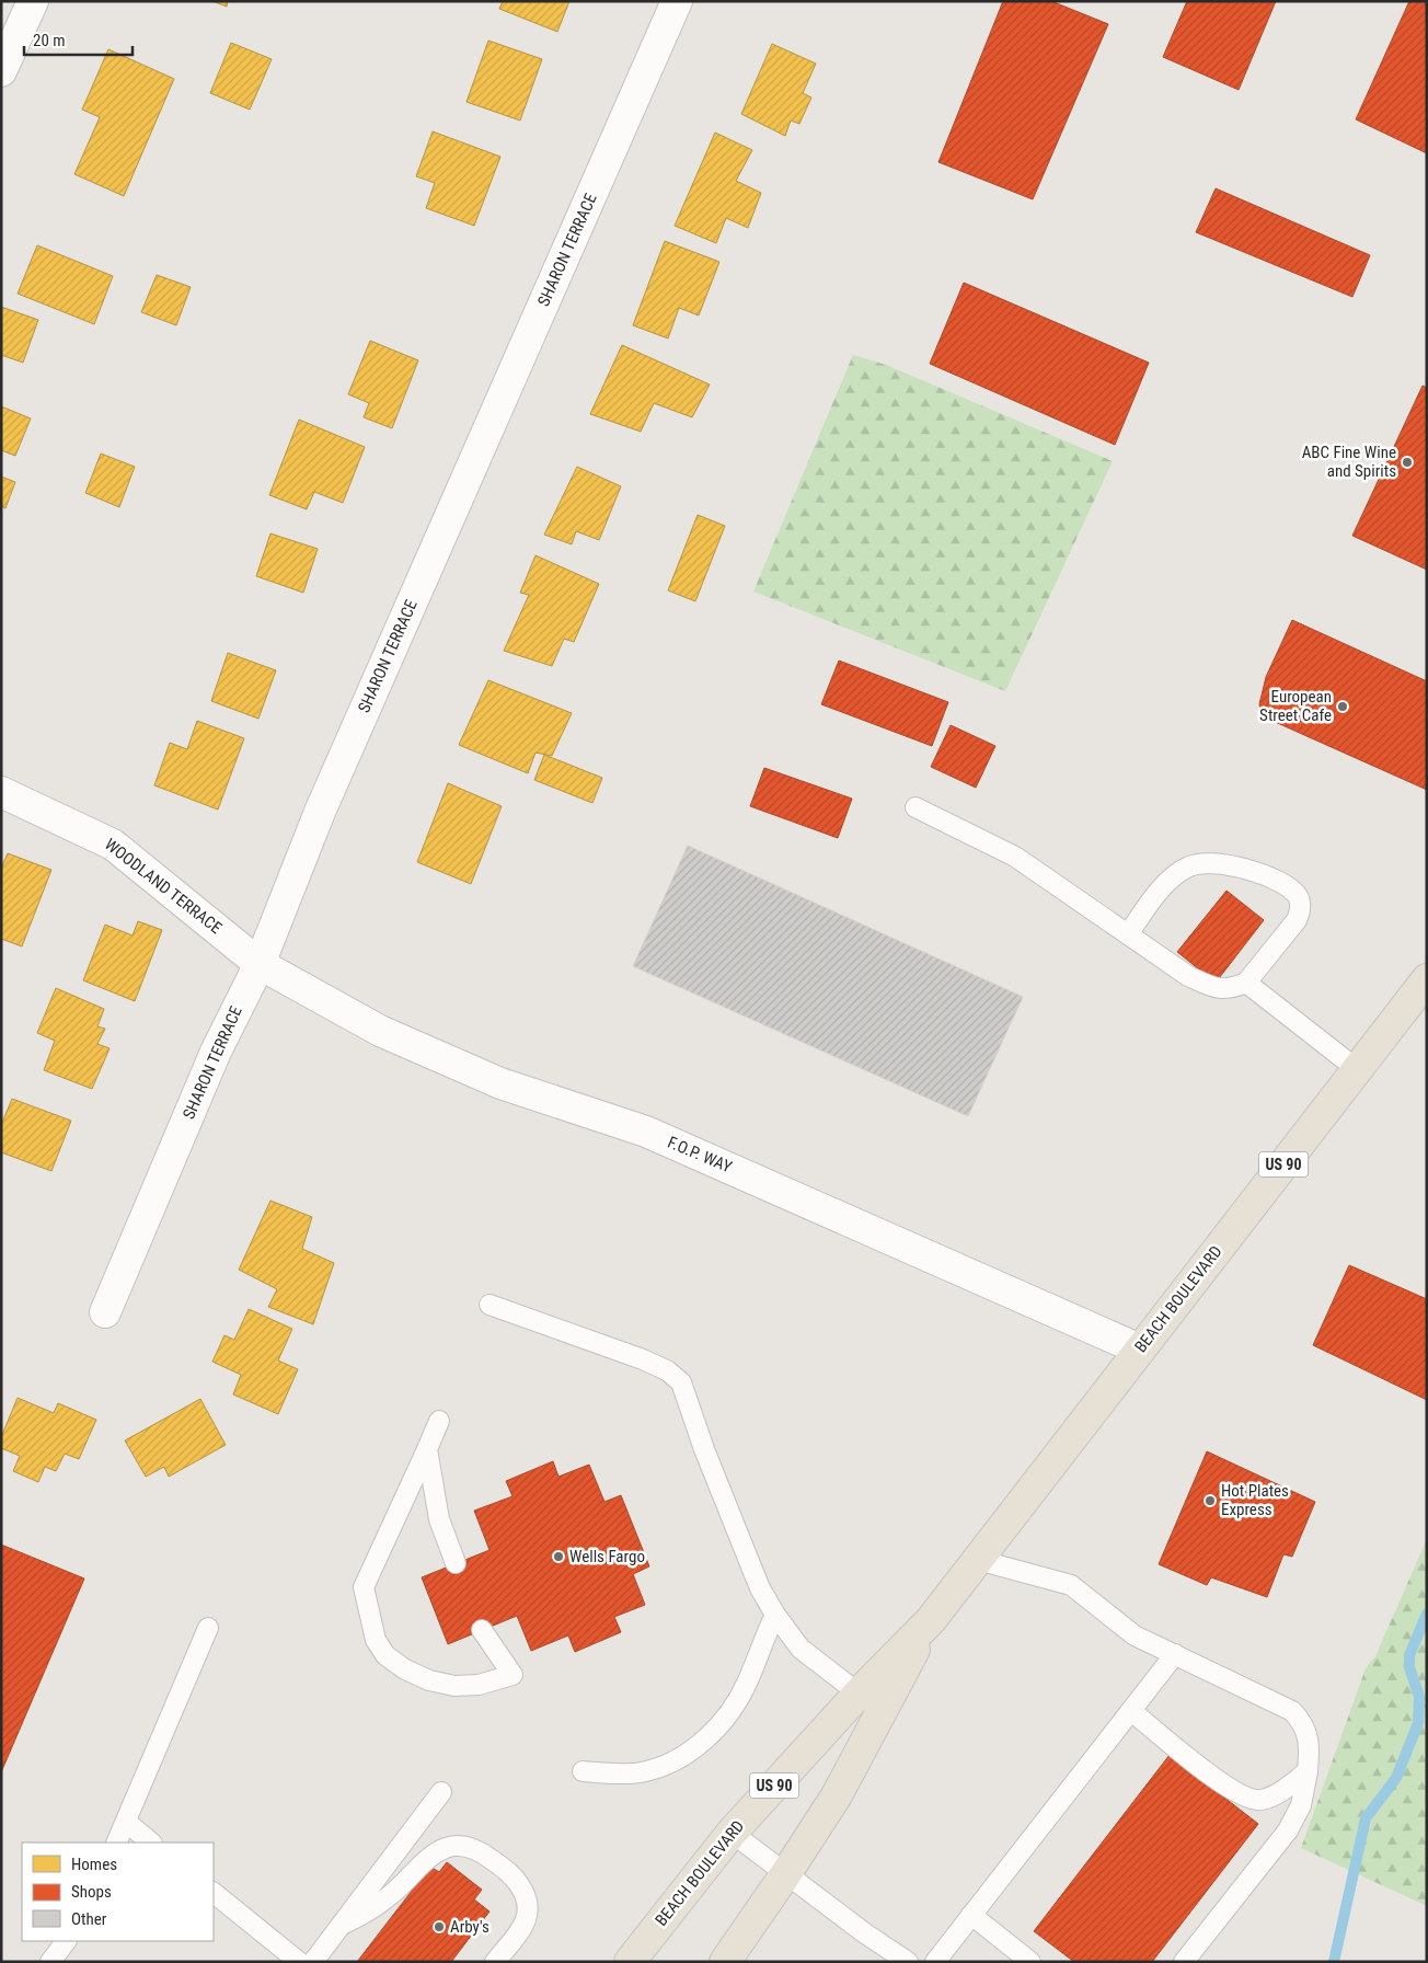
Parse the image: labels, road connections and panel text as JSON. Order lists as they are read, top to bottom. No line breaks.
{"streets":{"highway":["US 90","BEACH BOULEVARD"],"street":["SHARON TERRACE","WOODLAND TERRACE","F.O.P. WAY"]},"crossings":[["SHARON TERRACE","WOODLAND TERRACE"],["SHARON TERRACE","F.O.P. WAY"],["WOODLAND TERRACE","F.O.P. WAY"],["F.O.P. WAY","BEACH BOULEVARD"]],"places":["ABC Fine Wine and Spirits","European Street Cafe","Hot Plates Express","Wells Fargo","Arby's"],"legend":["Homes","Shops","Other"],"scale_bar":"20 m"}
